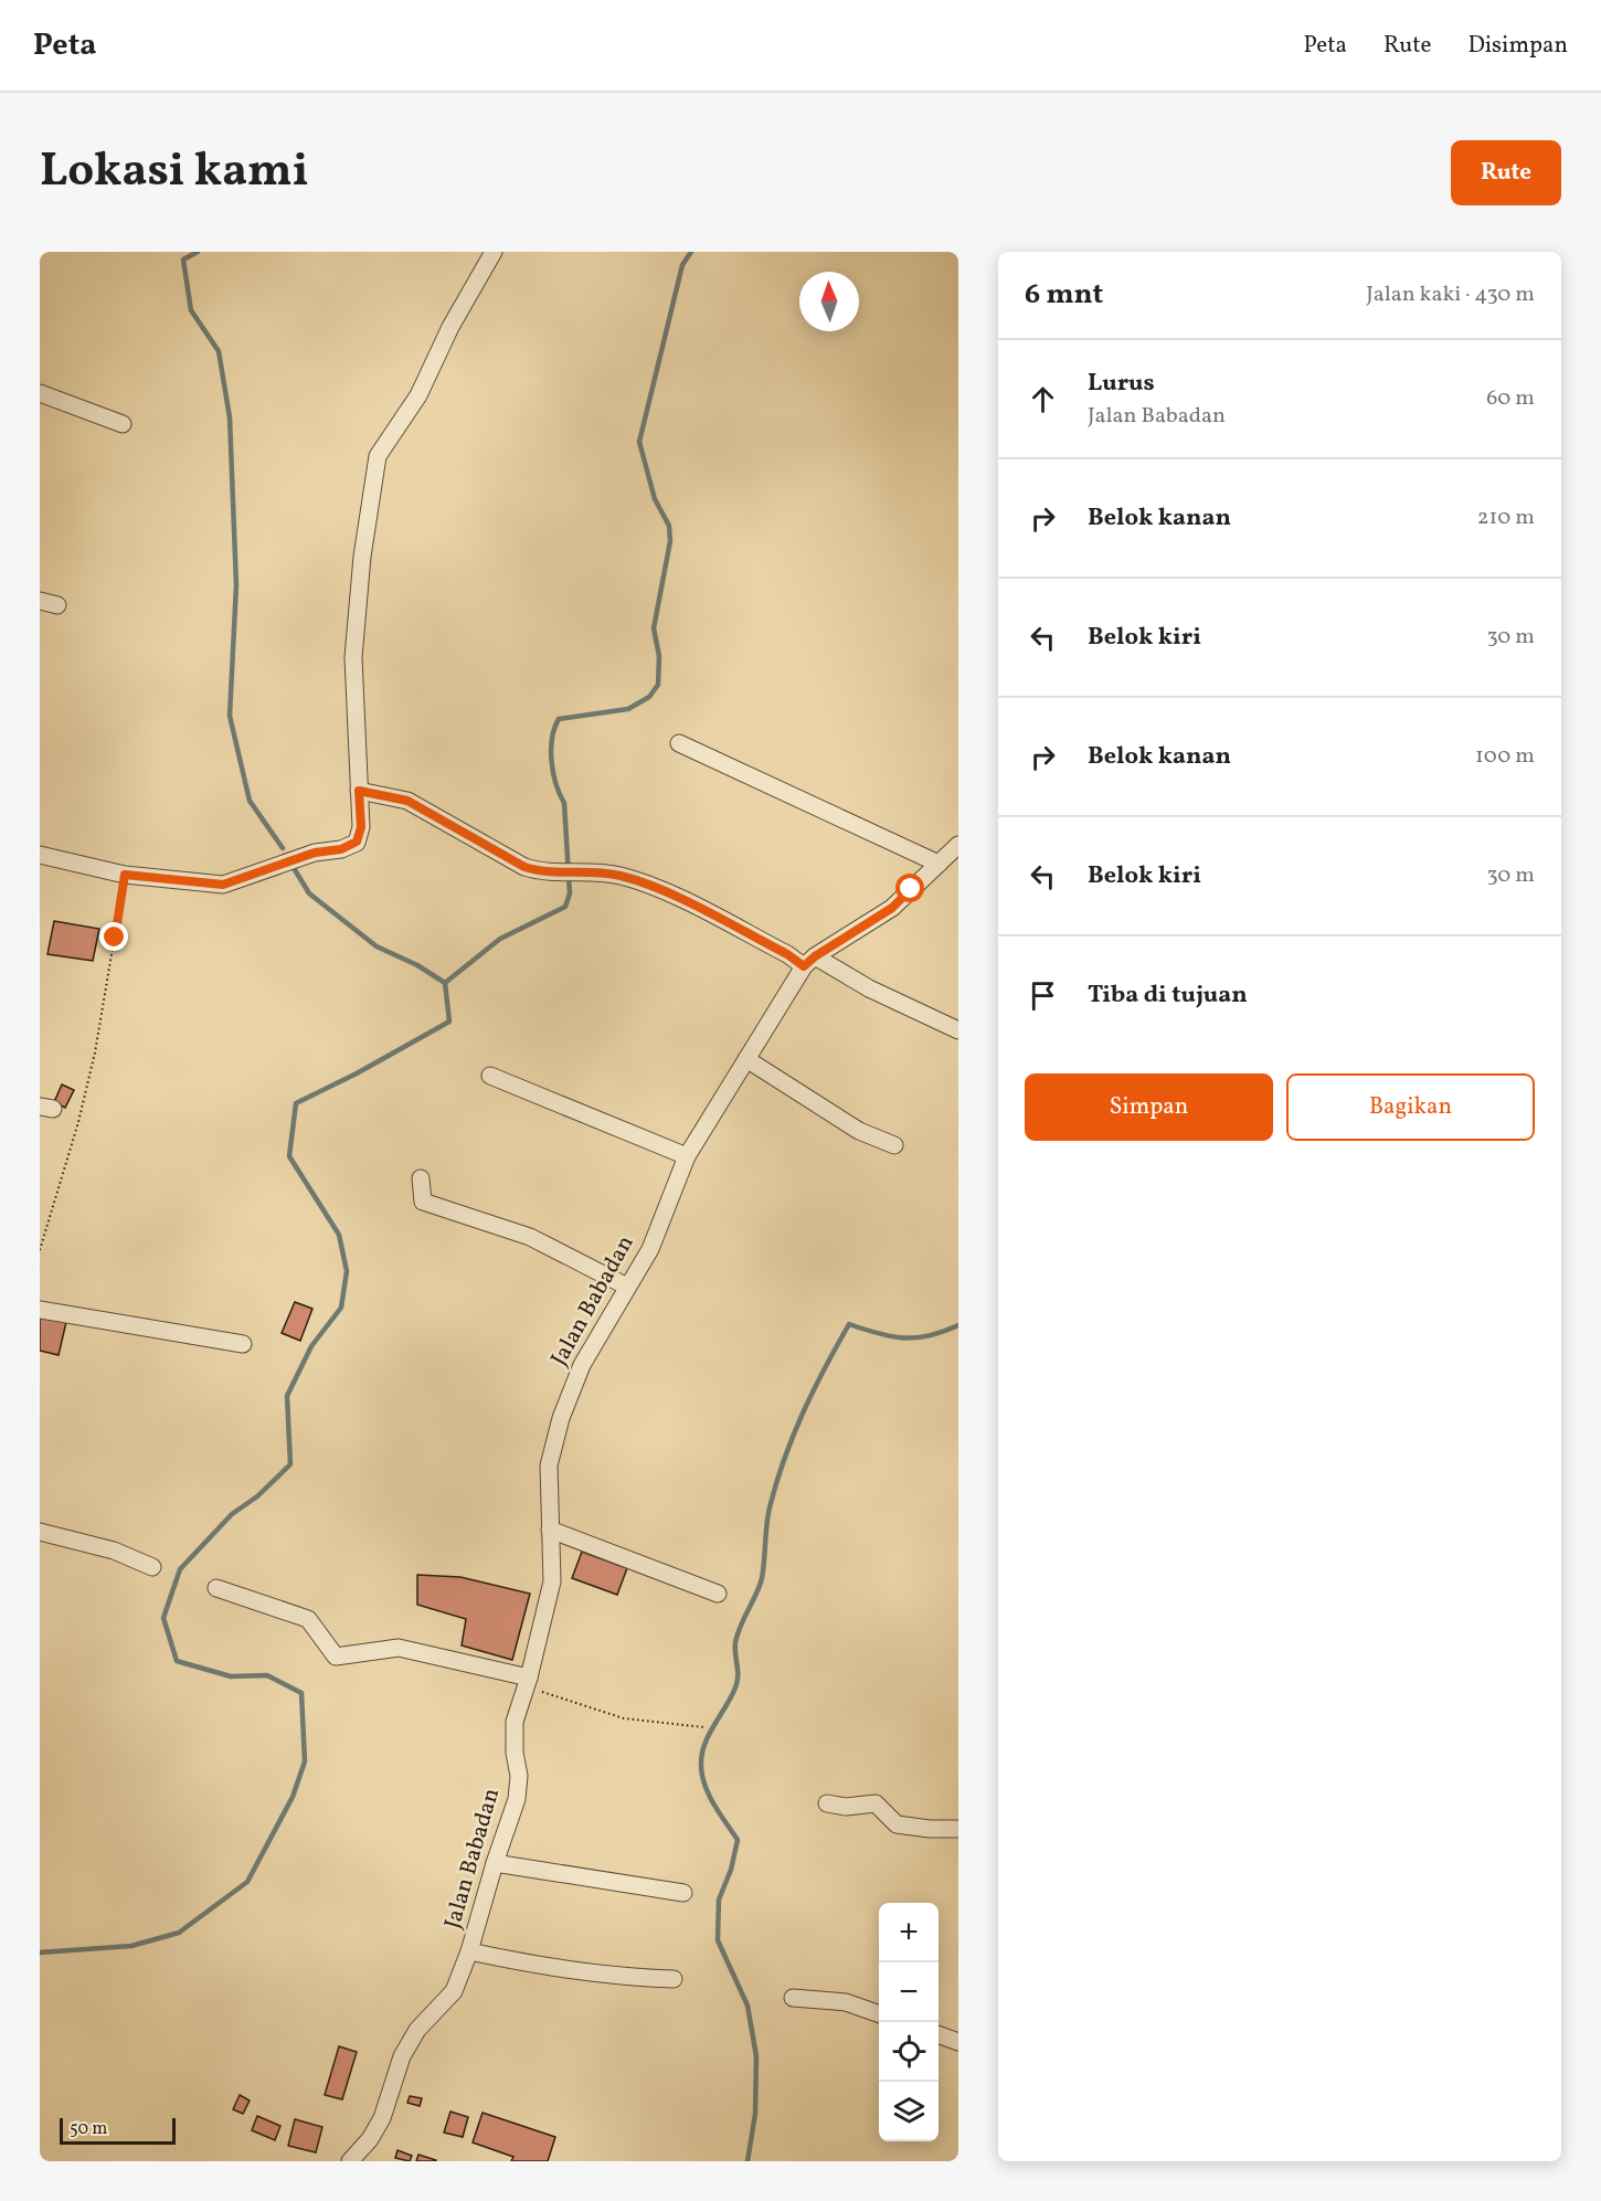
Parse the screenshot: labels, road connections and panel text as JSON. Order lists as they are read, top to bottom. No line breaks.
{"streets":{"street":["Jalan Babadan"]},"scale_bar":"50 m","north":"top","page":{"header":"Peta","nav":["Peta","Rute","Disimpan"],"title":"Lokasi kami","buttons":["Rute",["Simpan","Bagikan"]],"heading":["6 mnt","Jalan kaki · 430 m"],"list":[["Lurus","Jalan Babadan","60 m"],["Belok kanan","210 m"],["Belok kiri","30 m"],["Belok kanan","100 m"],["Belok kiri","30 m"],"Tiba di tujuan"],"map_buttons":["+","−"],"scale":"50 m"}}
